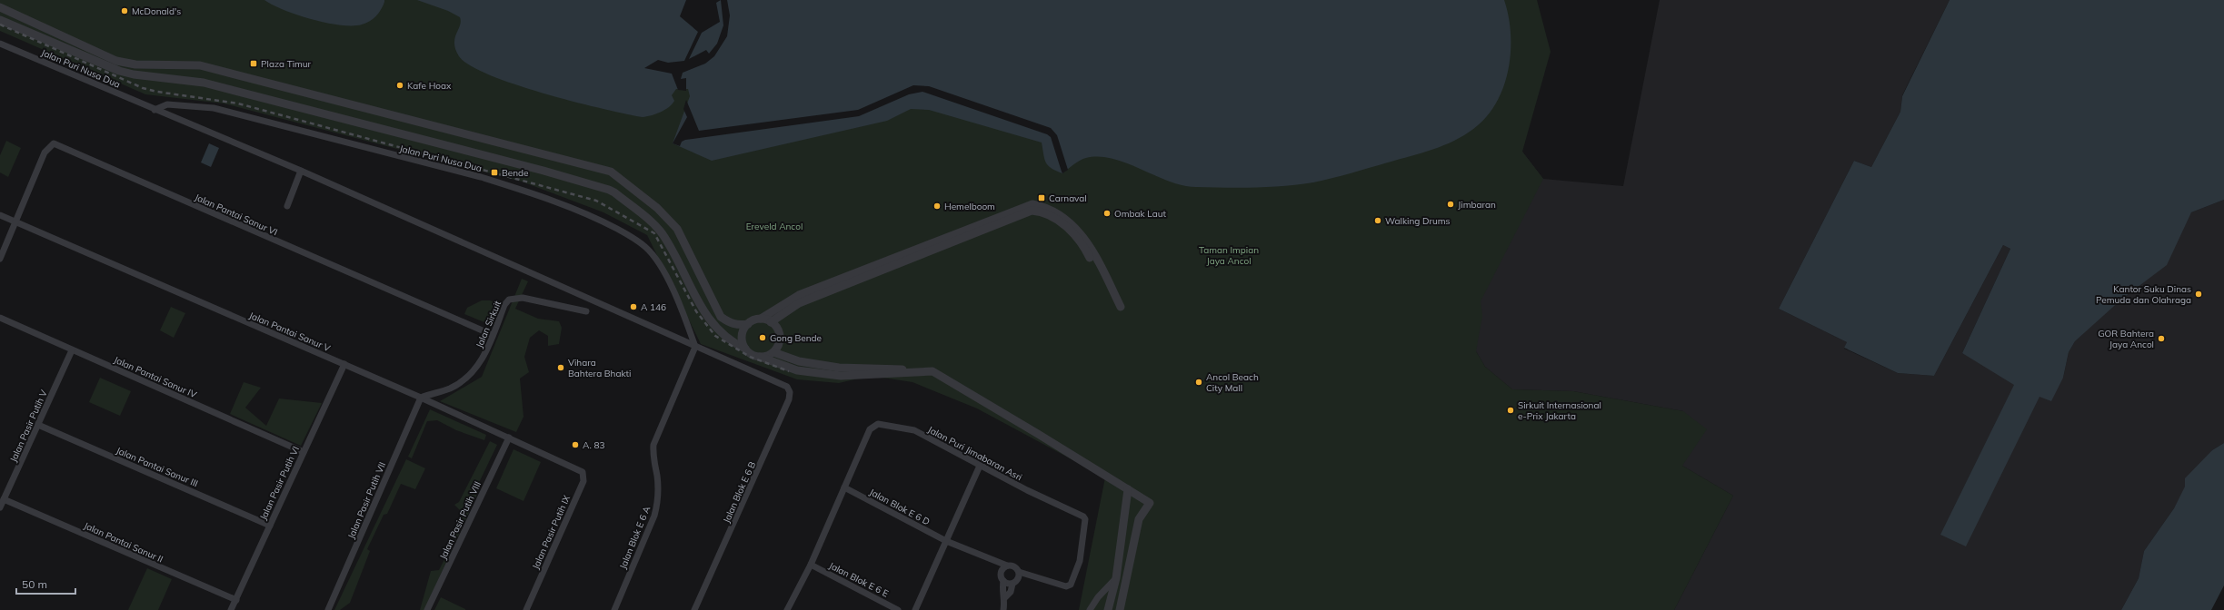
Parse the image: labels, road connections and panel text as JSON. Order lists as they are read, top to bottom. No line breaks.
{"streets":{"street":["Jalan Puri Nusa Dua","Jalan Pantai Sanur VI","Jalan Sirkuit","Jalan Pantai Sanur V","Jalan Pantai Sanur IV","Jalan Pasir Putih V","Jalan Puri Jimabaran Asri","Jalan Pantai Sanur III","Jalan Pasir Putih VI","Jalan Blok E 6 B","Jalan Pasir Putih VII","Jalan Blok E 6 D","Jalan Pasir Putih VIII","Jalan Pasir Putih IX","Jalan Blok E 6 A","Jalan Pantai Sanur II","Jalan Blok E 6 E"]},"crossings":[["Jalan Puri Nusa Dua","Jalan Blok E 6 B"],["Jalan Puri Nusa Dua","Jalan Blok E 6 A"],["Jalan Pantai Sanur VI","Jalan Sirkuit"],["Jalan Pantai Sanur VI","Jalan Pantai Sanur V"],["Jalan Sirkuit","Jalan Pantai Sanur V"],["Jalan Sirkuit","Jalan Pasir Putih VII"],["Jalan Pantai Sanur V","Jalan Pasir Putih VI"],["Jalan Pantai Sanur V","Jalan Pasir Putih VII"],["Jalan Pantai Sanur V","Jalan Pasir Putih VIII"],["Jalan Pantai Sanur V","Jalan Pasir Putih IX"],["Jalan Pantai Sanur IV","Jalan Pasir Putih V"],["Jalan Pantai Sanur IV","Jalan Pasir Putih VI"],["Jalan Pasir Putih V","Jalan Pantai Sanur III"],["Jalan Pasir Putih V","Jalan Pantai Sanur II"],["Jalan Puri Jimabaran Asri","Jalan Blok E 6 D"],["Jalan Puri Jimabaran Asri","Jalan Blok E 6 E"],["Jalan Pantai Sanur III","Jalan Pasir Putih VI"],["Jalan Pasir Putih VI","Jalan Pantai Sanur II"]],"parks":["Ereveld Ancol","Taman Impian Jaya Ancol"],"places":{"other":["McDonald's","Kafe Hoax","Jimbaran","Hemelboom","Ombak Laut","Walking Drums","Kantor Suku Dinas Pemuda dan Olahraga","A 146","Gong Bende","GOR Bahtera Jaya Ancol","Vihara Bahtera Bhakti","Ancol Beach City Mall","Sirkuit Internasional e-Prix Jakarta","A. 83"],"transit":["Plaza Timur","Bende","Carnaval"]},"scale_bar":"50 m"}
